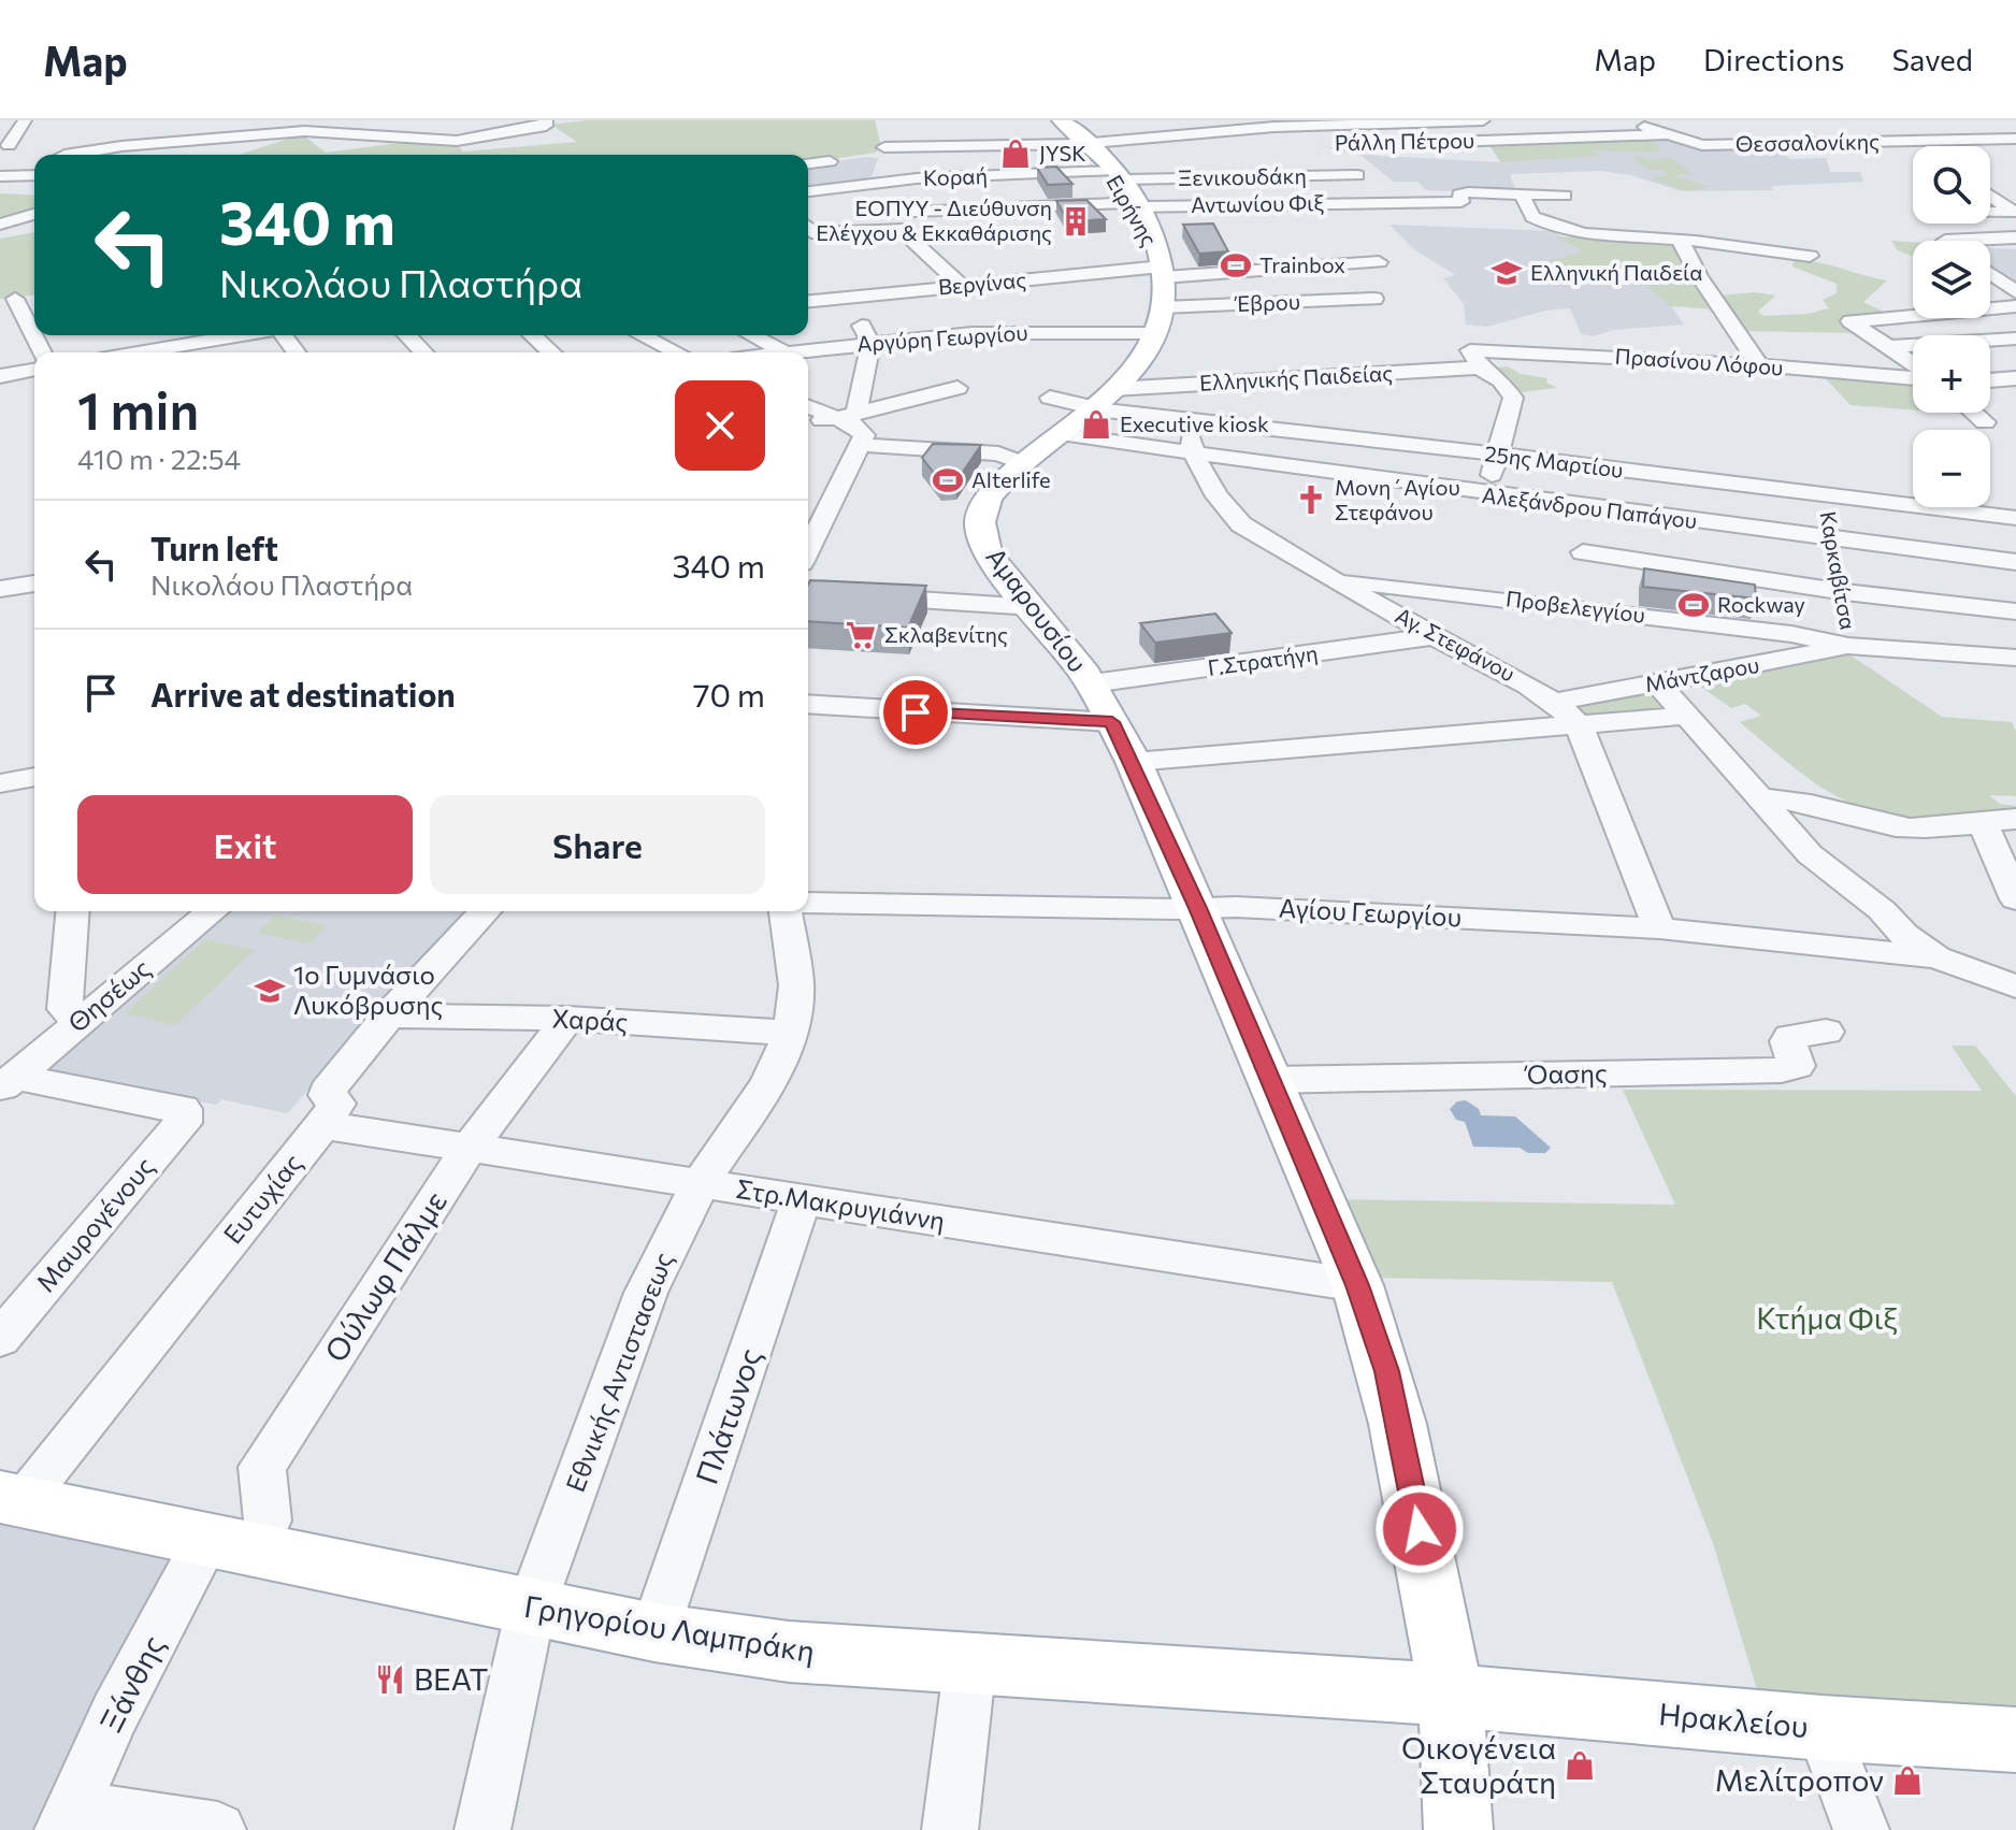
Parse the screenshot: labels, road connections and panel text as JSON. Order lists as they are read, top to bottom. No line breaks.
{"streets":{"main road":["Ειρήνης","Αμαρουσίου","Γρηγορίου Λαμπράκη","Ηρακλείου"],"street":["Ράλλη Πέτρου","Θεσσαλονίκης","Κοραή","Ξενικουδάκη","Αντωνίου Φιξ","Βεργίνας","Έβρου","Αργύρη Γεωργίου","Πρασίνου Λόφου","Ελληνικής Παιδείας","25ης Μαρτίου","Αλεξάνδρου Παπάγου","Καρκαβίτσα","Προβελεγγίου","Αγ. Στεφάνου","Γ.Στρατήγη","Μάντζαρου","Αγίου Γεωργίου","Θησέως","Χαράς","Όασης","Ευτυχίας","Στρ.Μακρυγιάννη","Μαυρογένους","Ούλωφ Πάλμε","Εθνικής Αντιστασεως","Πλάτωνος","Ξάνθης"]},"crossings":[["Ράλλη Πέτρου","Θεσσαλονίκης"],["Κοραή","Ξενικουδάκη"],["Κοραή","Ειρήνης"],["Ξενικουδάκη","Ειρήνης"],["Αντωνίου Φιξ","Ειρήνης"],["Ειρήνης","Βεργίνας"],["Έβρου","Αργύρη Γεωργίου"],["Έβρου","Αμαρουσίου"],["Αργύρη Γεωργίου","Αμαρουσίου"],["Πρασίνου Λόφου","Ελληνικής Παιδείας"],["Ελληνικής Παιδείας","Αμαρουσίου"],["25ης Μαρτίου","Καρκαβίτσα"],["25ης Μαρτίου","Αμαρουσίου"],["25ης Μαρτίου","Αγ. Στεφάνου"],["Αλεξάνδρου Παπάγου","Καρκαβίτσα"],["Αλεξάνδρου Παπάγου","Αμαρουσίου"],["Αλεξάνδρου Παπάγου","Αγ. Στεφάνου"],["Καρκαβίτσα","Προβελεγγίου"],["Καρκαβίτσα","Μάντζαρου"],["Προβελεγγίου","Αγ. Στεφάνου"],["Προβελεγγίου","Μάντζαρου"],["Αμαρουσίου","Γ.Στρατήγη"],["Αμαρουσίου","Αγίου Γεωργίου"],["Αμαρουσίου","Όασης"],["Αμαρουσίου","Στρ.Μακρυγιάννη"],["Αμαρουσίου","Γρηγορίου Λαμπράκη"],["Αμαρουσίου","Ηρακλείου"],["Αγ. Στεφάνου","Γ.Στρατήγη"],["Αγ. Στεφάνου","Μάντζαρου"],["Αγ. Στεφάνου","Αγίου Γεωργίου"],["Θησέως","Μαυρογένους"],["Χαράς","Ούλωφ Πάλμε"],["Χαράς","Εθνικής Αντιστασεως"],["Ευτυχίας","Στρ.Μακρυγιάννη"],["Ευτυχίας","Γρηγορίου Λαμπράκη"],["Στρ.Μακρυγιάννη","Ούλωφ Πάλμε"],["Στρ.Μακρυγιάννη","Εθνικής Αντιστασεως"],["Στρ.Μακρυγιάννη","Πλάτωνος"],["Ούλωφ Πάλμε","Γρηγορίου Λαμπράκη"],["Ούλωφ Πάλμε","Ξάνθης"],["Εθνικής Αντιστασεως","Γρηγορίου Λαμπράκη"],["Πλάτωνος","Γρηγορίου Λαμπράκη"],["Γρηγορίου Λαμπράκη","Ξάνθης"],["Γρηγορίου Λαμπράκη","Ηρακλείου"]],"parks":["Κτήμα Φιξ"],"places":{"shop":["JYSK","Executive kiosk","Οικογένεια Σταυράτη","Μελίτροπον"],"building":["ΕΟΠΥΥ - Διεύθυνση Ελέγχου & Εκκαθάρισης"],"sports":["Trainbox","Alterlife","Rockway"],"school or university":["Ελληνική Παιδεία","1ο Γυμνάσιο Λυκόβρυσης"],"church":["Μονη΄Αγίου Στεφάνου"],"supermarket":["Σκλαβενίτης"],"restaurant":["ΒΕΑΤ"]},"page":{"header":"Map","nav":["Map","Directions","Saved"],"map_buttons":["+","−"],"turn":["340 m","Νικολάου Πλαστήρα"],"heading":["1 min","410 m · 22:54"],"list":[{"name":"Turn left","note":"Νικολάου Πλαστήρα","value":"340 m"},{"name":"Arrive at destination","value":"70 m"}],"buttons":["Exit","Share"]}}
